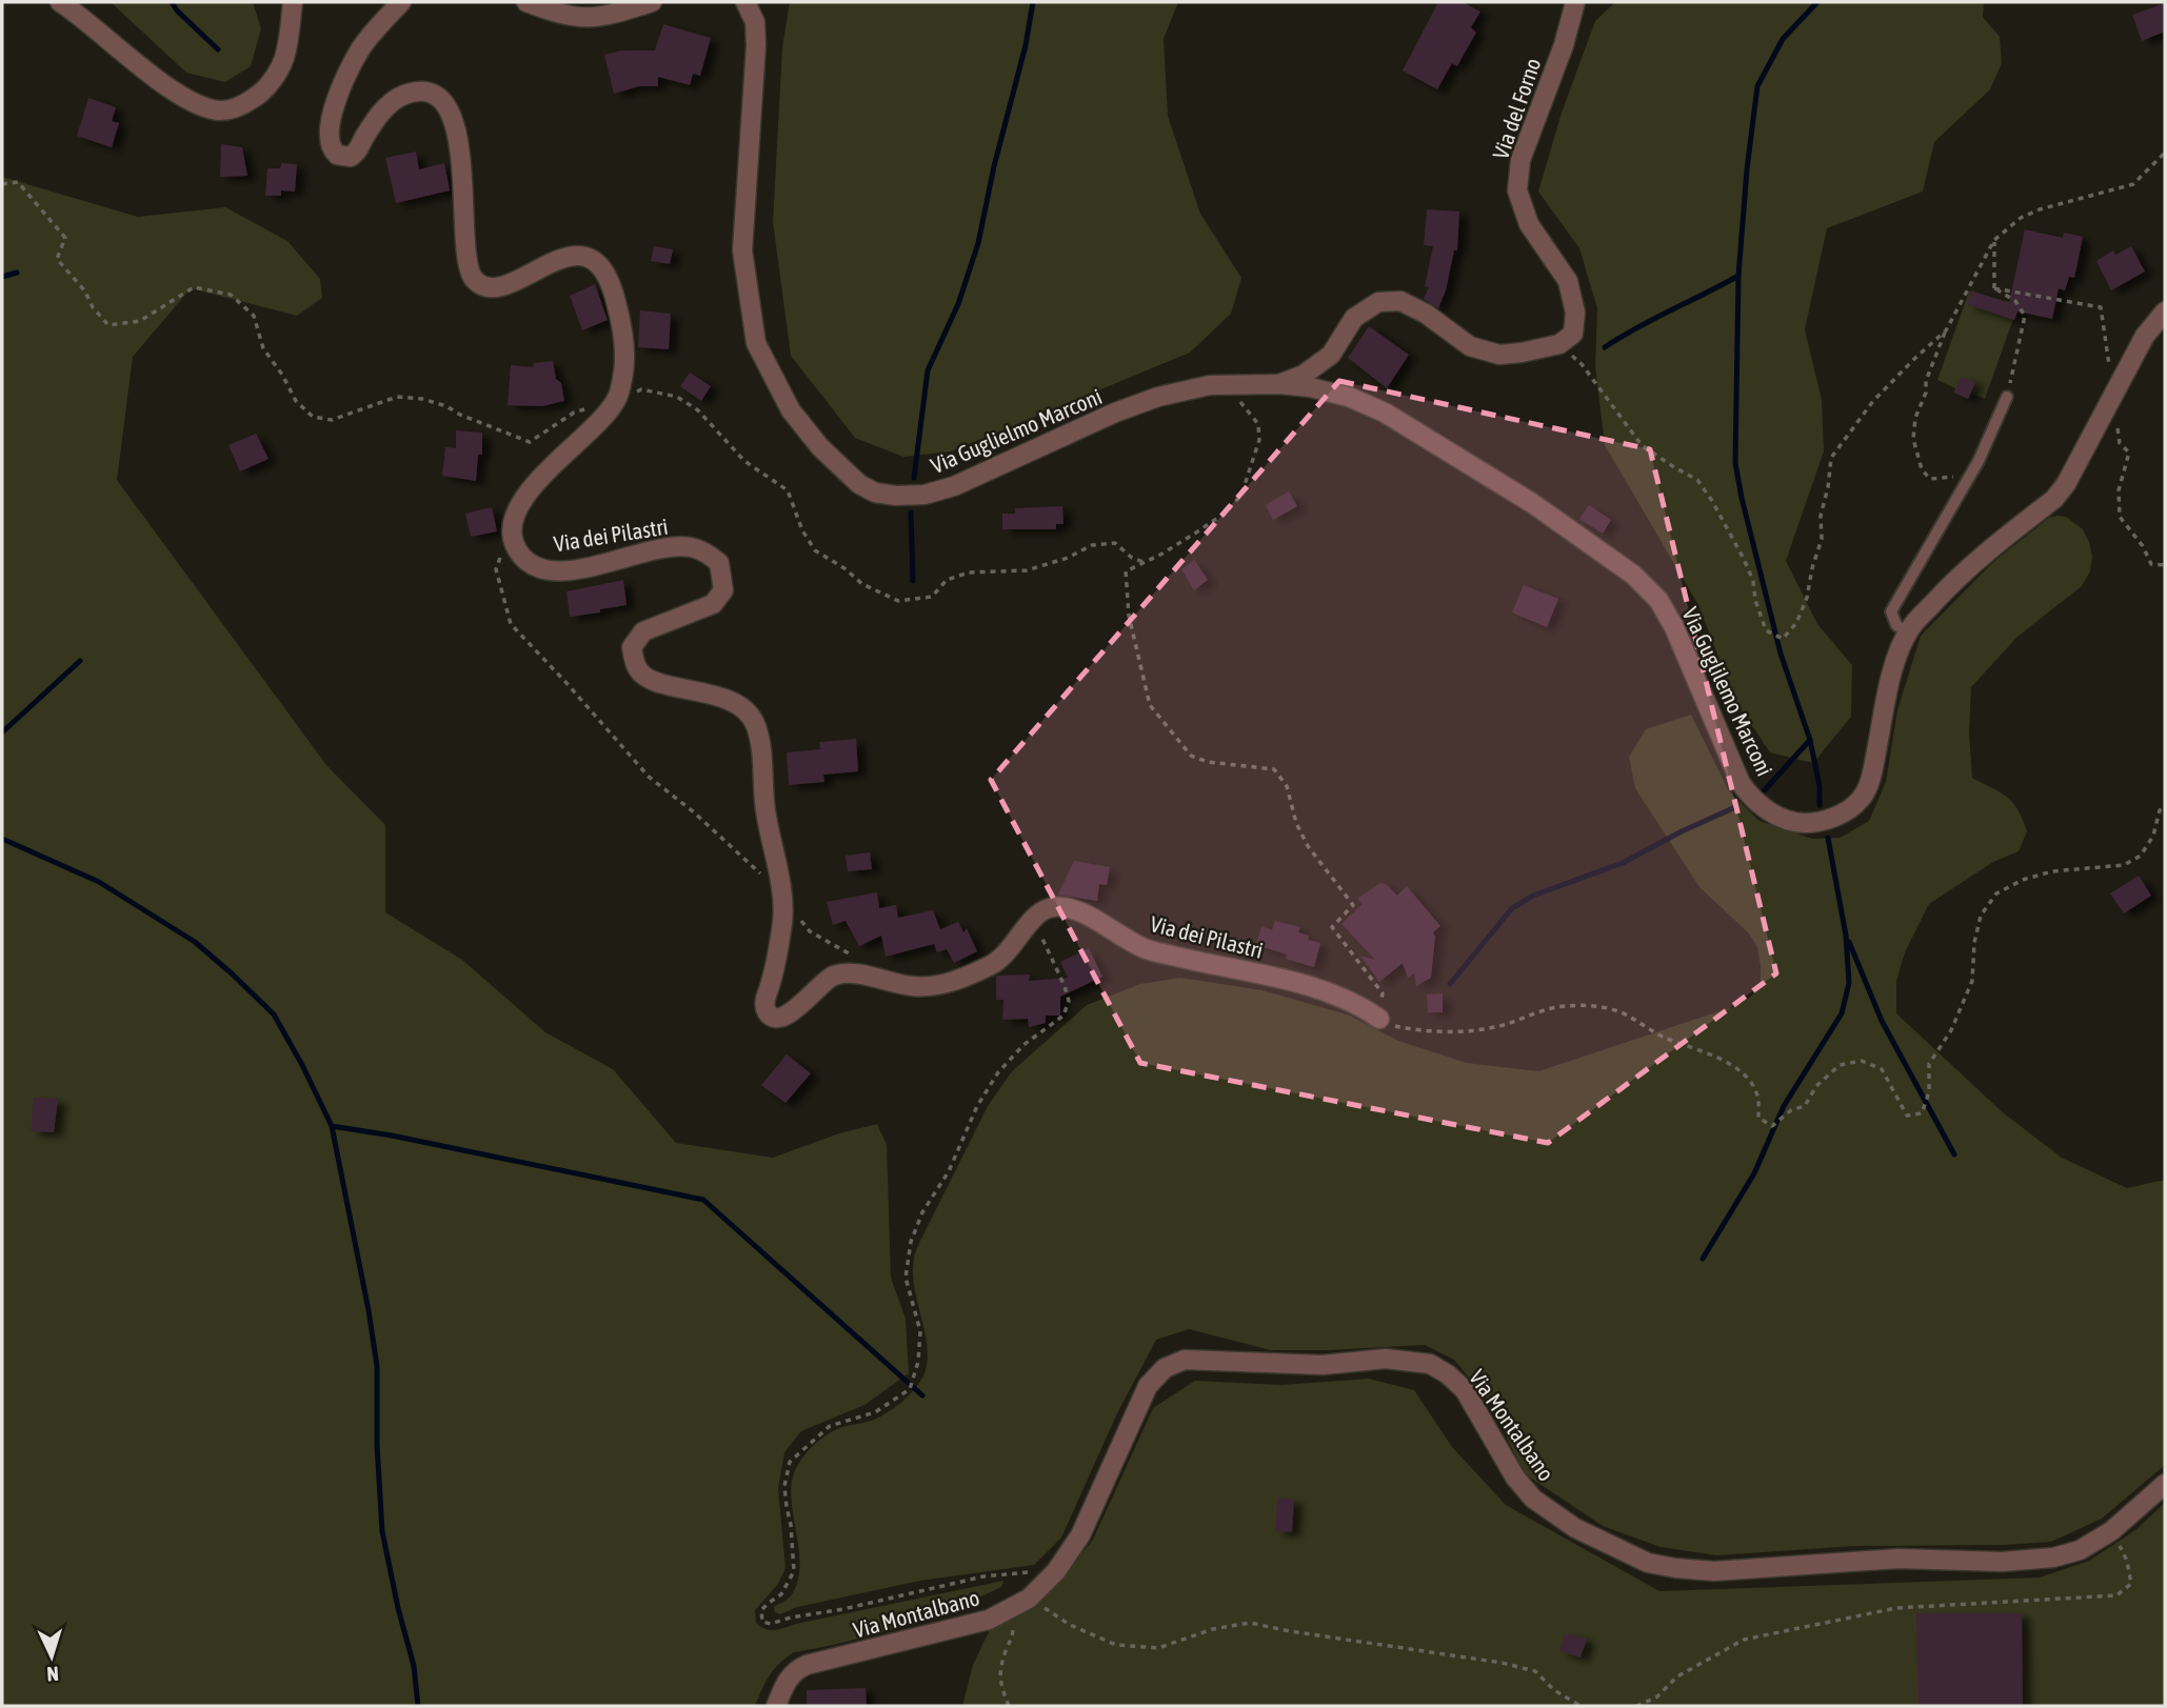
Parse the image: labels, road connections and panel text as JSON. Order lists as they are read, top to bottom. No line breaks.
{"streets":{"street":["Via del Forno","Via Guglielmo Marconi","Via dei Pilastri","Via Guglilemo Marconi","Via Montalbano"]},"crossings":[["Via Guglielmo Marconi","Via Guglilemo Marconi"]],"north":"bottom"}
